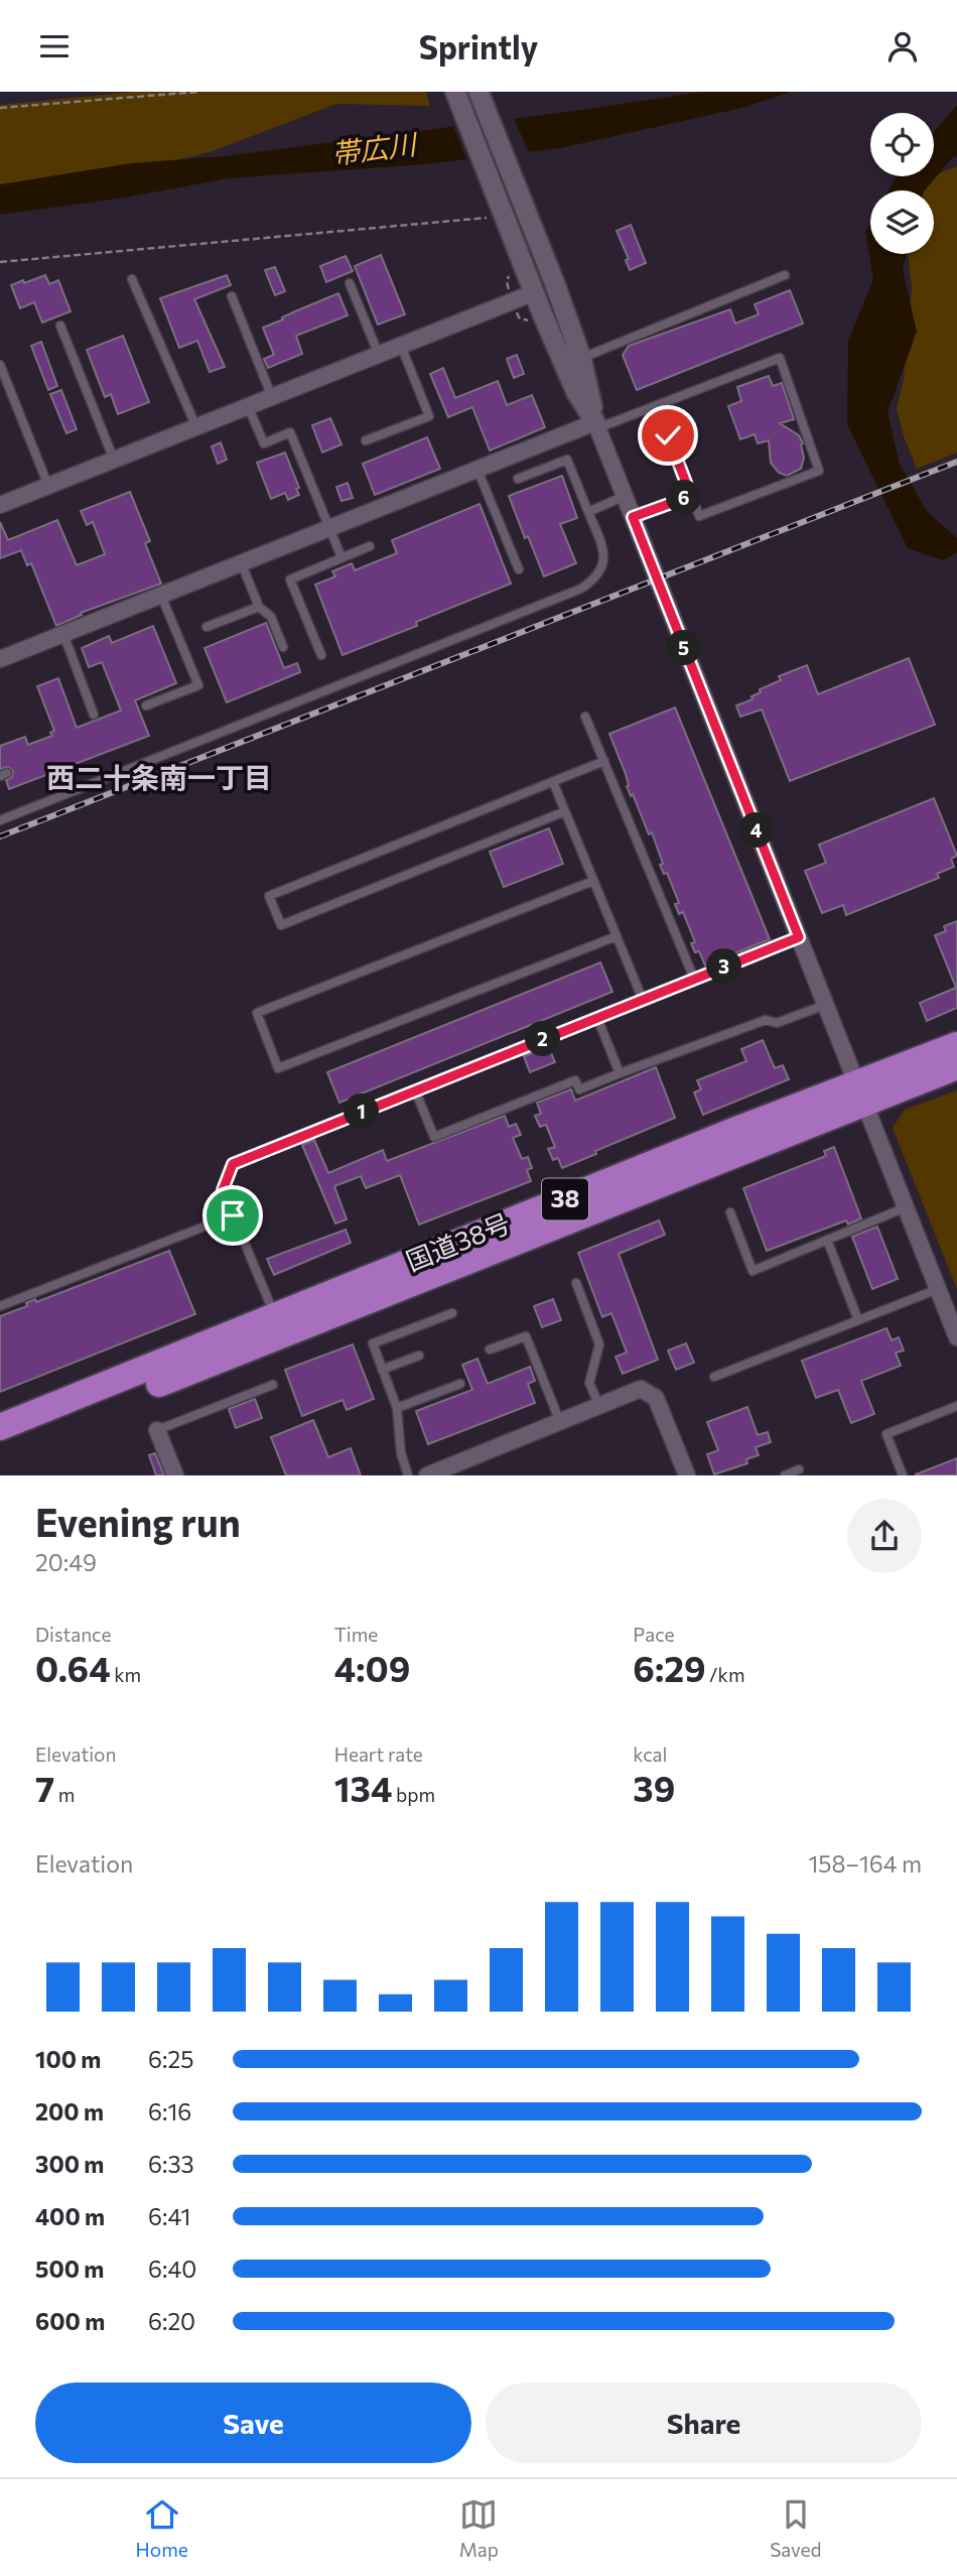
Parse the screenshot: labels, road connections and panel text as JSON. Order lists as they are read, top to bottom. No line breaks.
{"streets":{"highway":["38","国道38号"]},"districts":["西二十条南一丁目"],"water":["帯広川"],"page":{"header":"Sprintly","pins":["6","5","4","3","2","1"],"heading":["Evening run","20:49"],"stats":[["Distance","0.64 km"],["Time","4:09"],["Pace","6:29 /km"],["Elevation","7 m"],["Heart rate","134 bpm"],["kcal","39"]],"chart":["Elevation","158–164 m"],"list":[{"name":"100 m","note":"6:25"},{"name":"200 m","note":"6:16"},{"name":"300 m","note":"6:33"},{"name":"400 m","note":"6:41"},{"name":"500 m","note":"6:40"},{"name":"600 m","note":"6:20"}],"buttons":["Save","Share"],"tabs":["Home","Map","Saved"]}}
